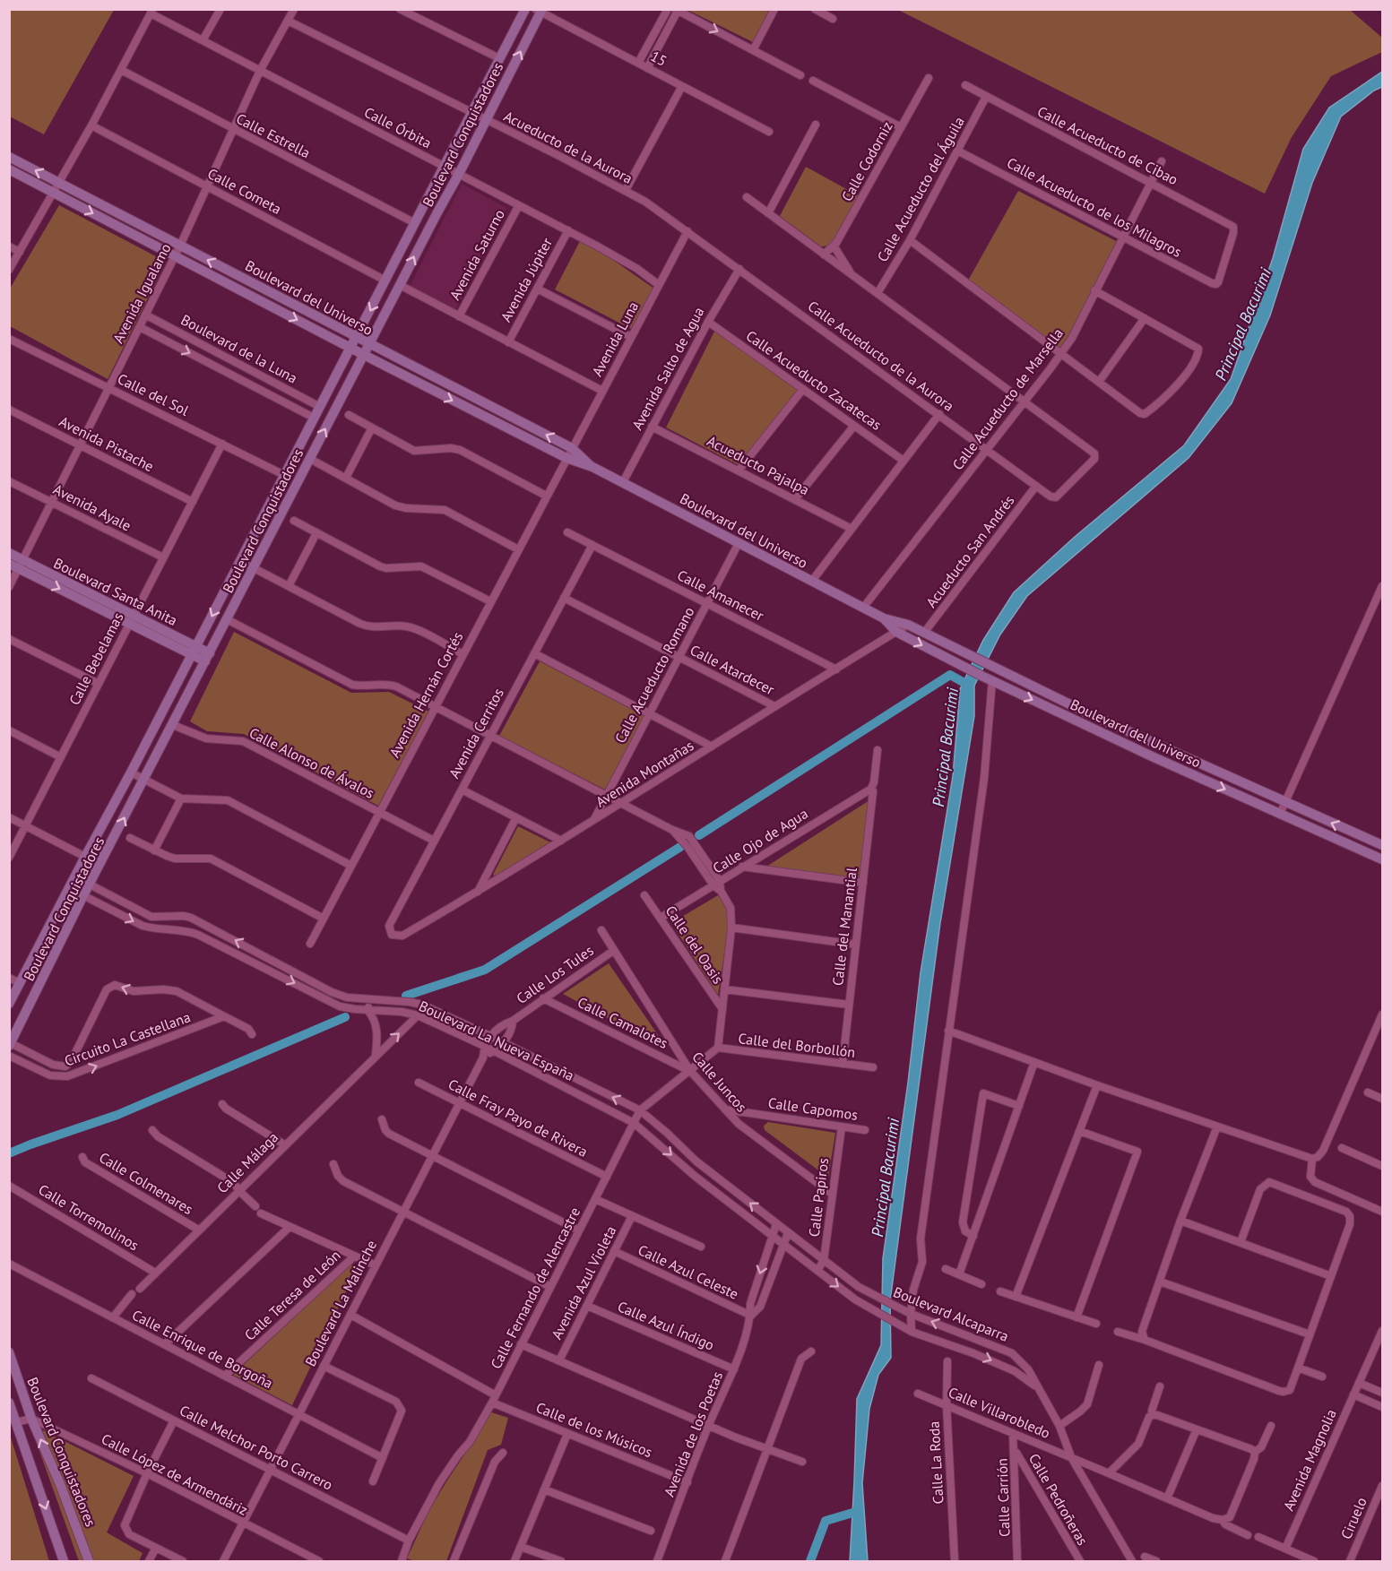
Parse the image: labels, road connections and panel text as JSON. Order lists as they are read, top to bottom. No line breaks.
{"streets":{"street":["15","Calle Órbita","Boulevard Conquistadores","Calle Estrella","Calle Acueducto de Cibao","Acueducto de la Aurora","Calle Codorniz","Calle Acueducto del Águila","Calle Cometa","Calle Acueducto de los Milagros","Avenida Saturno","Avenida Júpiter","Avenida Igualamo","Boulevard del Universo","Avenida Luna","Boulevard de la Luna","Calle Acueducto de la Aurora","Avenida Salto de Agua","Calle Acueducto Zacatecas","Calle del Sol","Calle Acueducto de Marsella","Avenida Pistache","Acueducto Pajalpa","Avenida Ayale","Acueducto San Andrés","Boulevard Santa Anita","Calle Amanecer","Calle Bebelamas","Calle Atardecer","Calle Acueducto Romano","Avenida Hernán Cortés","Avenida Cerritos","Calle Alonso de Ávalos","Avenida Montañas","Calle Ojo de Agua","Calle del Manantial","Calle del Oasis","Calle Los Tules","Calle Camalotes","Circuito La Castellana","Boulevard La Nueva España","Calle del Borbollón","Calle Juncos","Calle Capomos","Calle Fray Payo de Rivera","Calle Málaga","Calle Colmenares","Calle Papiros","Calle Torremolinos","Calle Azul Celeste","Avenida Azul Violeta","Calle Fernando de Alencastre","Calle Teresa de León","Boulevard La Malinche","Boulevard Alcaparra","Calle Azul Índigo","Calle Enrique de Borgoña","Calle Villarobledo","Calle de los Músicos","Avenida de los Poetas","Calle Melchor Porto Carrero","Avenida Magnolia","Calle La Roda","Calle López de Armendáriz","Calle Carrión","Calle Pedroñeras","Ciruelo"]},"crossings":[["15","Boulevard Conquistadores"],["Calle Órbita","Boulevard Conquistadores"],["Calle Órbita","Avenida Saturno"],["Calle Órbita","Avenida Júpiter"],["Calle Órbita","Avenida Igualamo"],["Calle Órbita","Avenida Luna"],["Boulevard Conquistadores","Calle Estrella"],["Boulevard Conquistadores","Acueducto de la Aurora"],["Boulevard Conquistadores","Calle Cometa"],["Boulevard Conquistadores","Boulevard del Universo"],["Boulevard Conquistadores","Boulevard de la Luna"],["Boulevard Conquistadores","Calle del Sol"],["Boulevard Conquistadores","Boulevard Santa Anita"],["Boulevard Conquistadores","Calle Alonso de Ávalos"],["Boulevard Conquistadores","Circuito La Castellana"],["Boulevard Conquistadores","Boulevard La Nueva España"],["Boulevard Conquistadores","Calle López de Armendáriz"],["Calle Estrella","Avenida Igualamo"],["Calle Acueducto de Cibao","Calle Acueducto del Águila"],["Calle Acueducto de Cibao","Calle Acueducto de los Milagros"],["Calle Acueducto de Cibao","Calle Acueducto de Marsella"],["Acueducto de la Aurora","Avenida Igualamo"],["Acueducto de la Aurora","Avenida Luna"],["Acueducto de la Aurora","Calle Acueducto de la Aurora"],["Calle Acueducto del Águila","Calle Acueducto de los Milagros"],["Calle Cometa","Avenida Igualamo"],["Calle Acueducto de los Milagros","Calle Acueducto de Marsella"],["Avenida Igualamo","Boulevard del Universo"],["Avenida Igualamo","Boulevard de la Luna"],["Avenida Igualamo","Calle del Sol"],["Avenida Igualamo","Avenida Pistache"],["Avenida Igualamo","Avenida Ayale"],["Avenida Igualamo","Boulevard Santa Anita"],["Boulevard del Universo","Avenida Luna"],["Boulevard del Universo","Avenida Salto de Agua"],["Boulevard del Universo","Calle Acueducto de Marsella"],["Boulevard del Universo","Acueducto San Andrés"],["Boulevard del Universo","Calle Acueducto Romano"],["Boulevard del Universo","Avenida Hernán Cortés"],["Boulevard del Universo","Avenida Montañas"],["Avenida Luna","Calle Acueducto de la Aurora"],["Avenida Luna","Avenida Hernán Cortés"],["Calle Acueducto de la Aurora","Avenida Salto de Agua"],["Calle Acueducto de la Aurora","Calle Acueducto de Marsella"],["Calle Acueducto de la Aurora","Acueducto San Andrés"],["Avenida Salto de Agua","Calle Acueducto Zacatecas"],["Avenida Salto de Agua","Acueducto Pajalpa"],["Calle del Sol","Calle Bebelamas"],["Avenida Pistache","Calle Bebelamas"],["Avenida Ayale","Calle Bebelamas"],["Boulevard Santa Anita","Calle Bebelamas"],["Calle Amanecer","Calle Acueducto Romano"],["Calle Amanecer","Avenida Cerritos"],["Calle Amanecer","Avenida Montañas"],["Calle Atardecer","Calle Acueducto Romano"],["Calle Atardecer","Avenida Cerritos"],["Calle Atardecer","Avenida Montañas"],["Calle Acueducto Romano","Avenida Montañas"],["Avenida Hernán Cortés","Calle Alonso de Ávalos"],["Avenida Cerritos","Calle Alonso de Ávalos"],["Avenida Cerritos","Avenida Montañas"],["Calle Ojo de Agua","Calle del Manantial"],["Calle Ojo de Agua","Calle del Oasis"],["Calle del Manantial","Calle del Borbollón"],["Calle Los Tules","Calle Camalotes"],["Calle Los Tules","Boulevard La Nueva España"],["Calle Los Tules","Calle Juncos"],["Calle Los Tules","Boulevard La Malinche"],["Calle Camalotes","Calle Juncos"],["Calle Camalotes","Calle Fernando de Alencastre"],["Boulevard La Nueva España","Calle Málaga"],["Boulevard La Nueva España","Calle Papiros"],["Boulevard La Nueva España","Calle Fernando de Alencastre"],["Boulevard La Nueva España","Boulevard La Malinche"],["Boulevard La Nueva España","Boulevard Alcaparra"],["Boulevard La Nueva España","Avenida de los Poetas"],["Calle del Borbollón","Calle Fernando de Alencastre"],["Calle Juncos","Calle Capomos"],["Calle Juncos","Calle Papiros"],["Calle Juncos","Calle Fernando de Alencastre"],["Calle Capomos","Calle Papiros"],["Calle Fray Payo de Rivera","Calle Fernando de Alencastre"],["Calle Fray Payo de Rivera","Boulevard La Malinche"],["Calle Málaga","Calle Colmenares"],["Calle Málaga","Calle Torremolinos"],["Calle Azul Celeste","Avenida Azul Violeta"],["Calle Azul Celeste","Avenida de los Poetas"],["Avenida Azul Violeta","Calle Azul Índigo"],["Calle Fernando de Alencastre","Calle de los Músicos"],["Calle Fernando de Alencastre","Calle Melchor Porto Carrero"],["Calle Teresa de León","Calle Enrique de Borgoña"],["Boulevard La Malinche","Calle Enrique de Borgoña"],["Boulevard La Malinche","Calle de los Músicos"],["Boulevard La Malinche","Calle Melchor Porto Carrero"],["Boulevard La Malinche","Calle López de Armendáriz"],["Boulevard Alcaparra","Calle Villarobledo"],["Calle Azul Índigo","Avenida de los Poetas"],["Calle Villarobledo","Calle La Roda"],["Calle Villarobledo","Calle Carrión"],["Calle de los Músicos","Avenida de los Poetas"],["Calle Carrión","Calle Pedroñeras"]],"water":["Principal Bacurimi"]}
